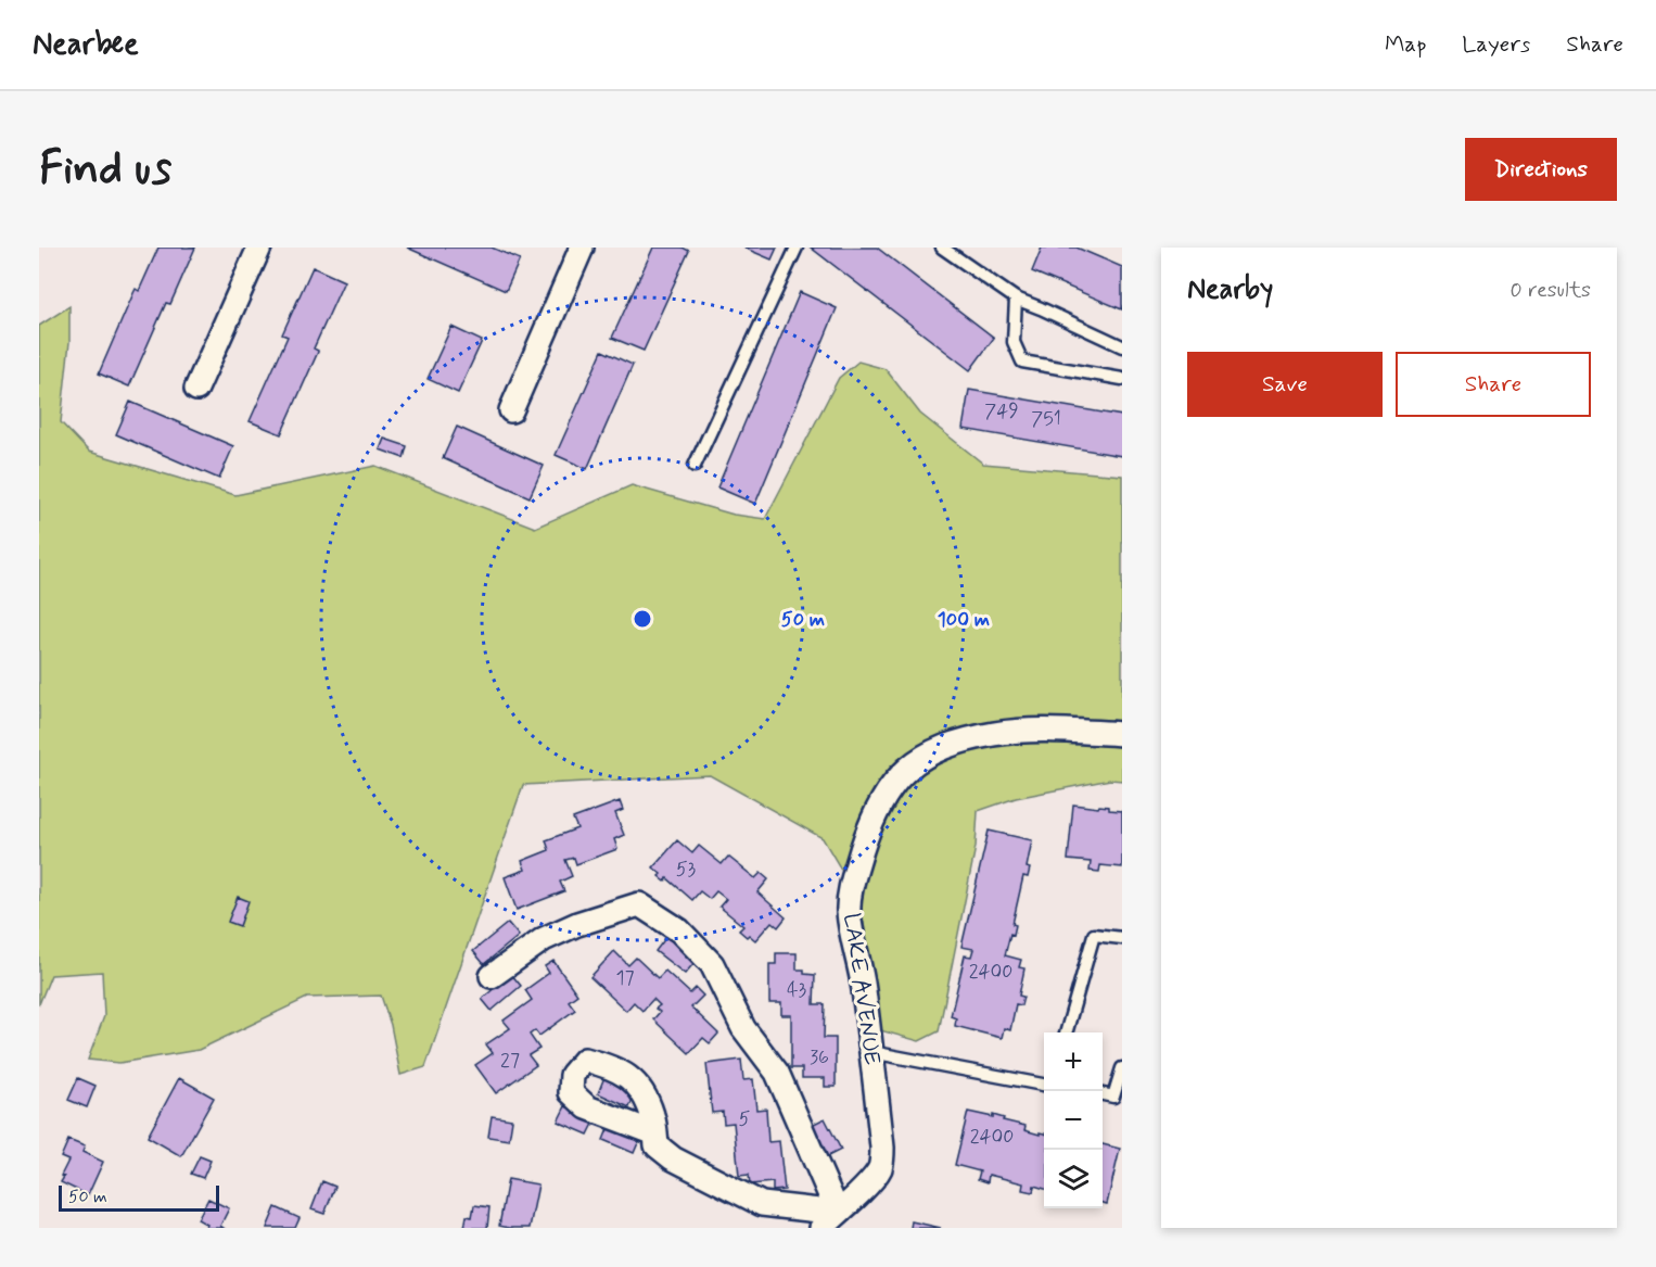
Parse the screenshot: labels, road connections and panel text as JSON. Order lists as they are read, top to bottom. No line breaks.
{"streets":{"street":["LAKE AVENUE"]},"house_numbers":["749","751","53","2400","17","43","36","27","5","2400"],"scale_bar":"50 m","page":{"header":"Nearbee","nav":["Map","Layers","Share"],"buttons":["Directions",["Save","Share"]],"title":"Find us","heading":["Nearby","0 results"],"map_buttons":["+","−"],"scale":"50 m"},"rings":["50 m","100 m"]}
